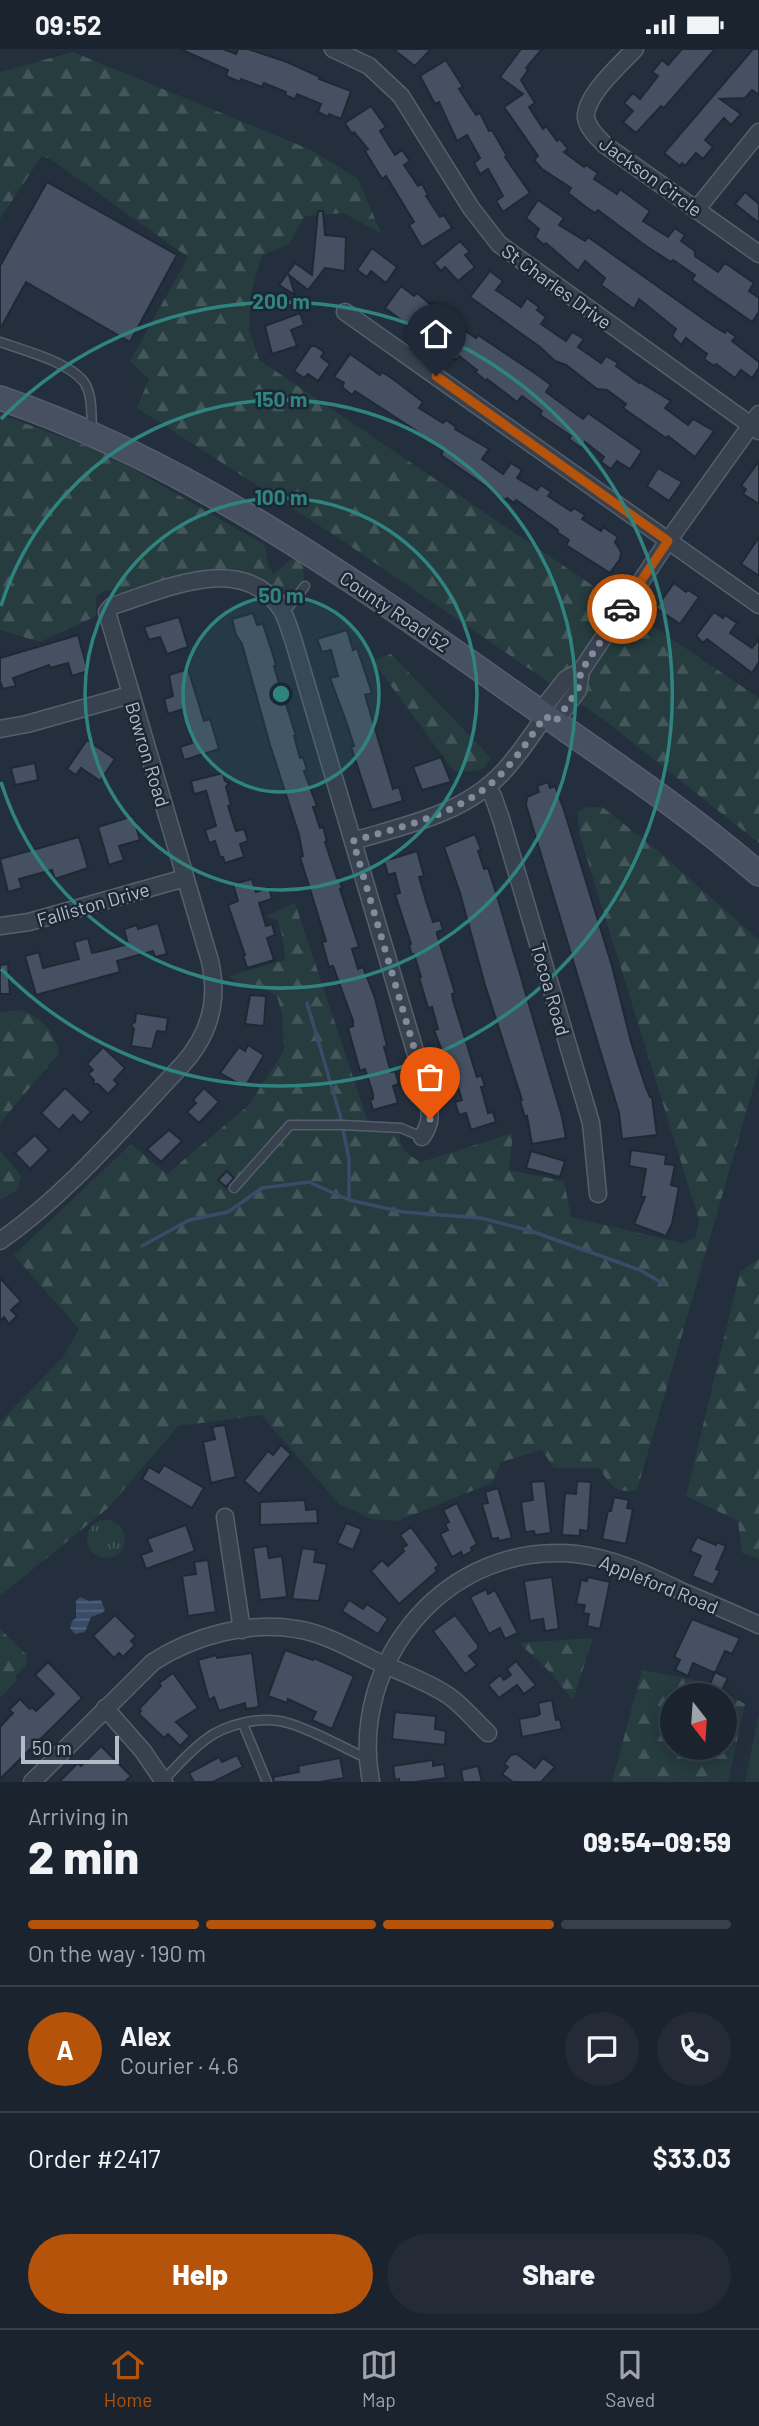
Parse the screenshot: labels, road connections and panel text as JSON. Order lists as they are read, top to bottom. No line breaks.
{"streets":{"main road":["County Road 52"],"street":["Jackson Circle","St Charles Drive","Bowron Road","Falliston Drive","Tocoa Road","Appleford Road"]},"crossings":[["Bowron Road","Falliston Drive"]],"scale_bar":"50 m","north":"bottom","page":{"status":"09:52","scale":"50 m","heading":["2 min","Arriving in","09:54–09:59"],"panel":["Alex","Courier · 4.6","Order #2417","$33.03"],"bar":"On the way · 190 m","round":"A","buttons":["Help","Share"],"tabs":["Home","Map","Saved"]},"rings":["200 m","150 m","100 m","50 m"]}
